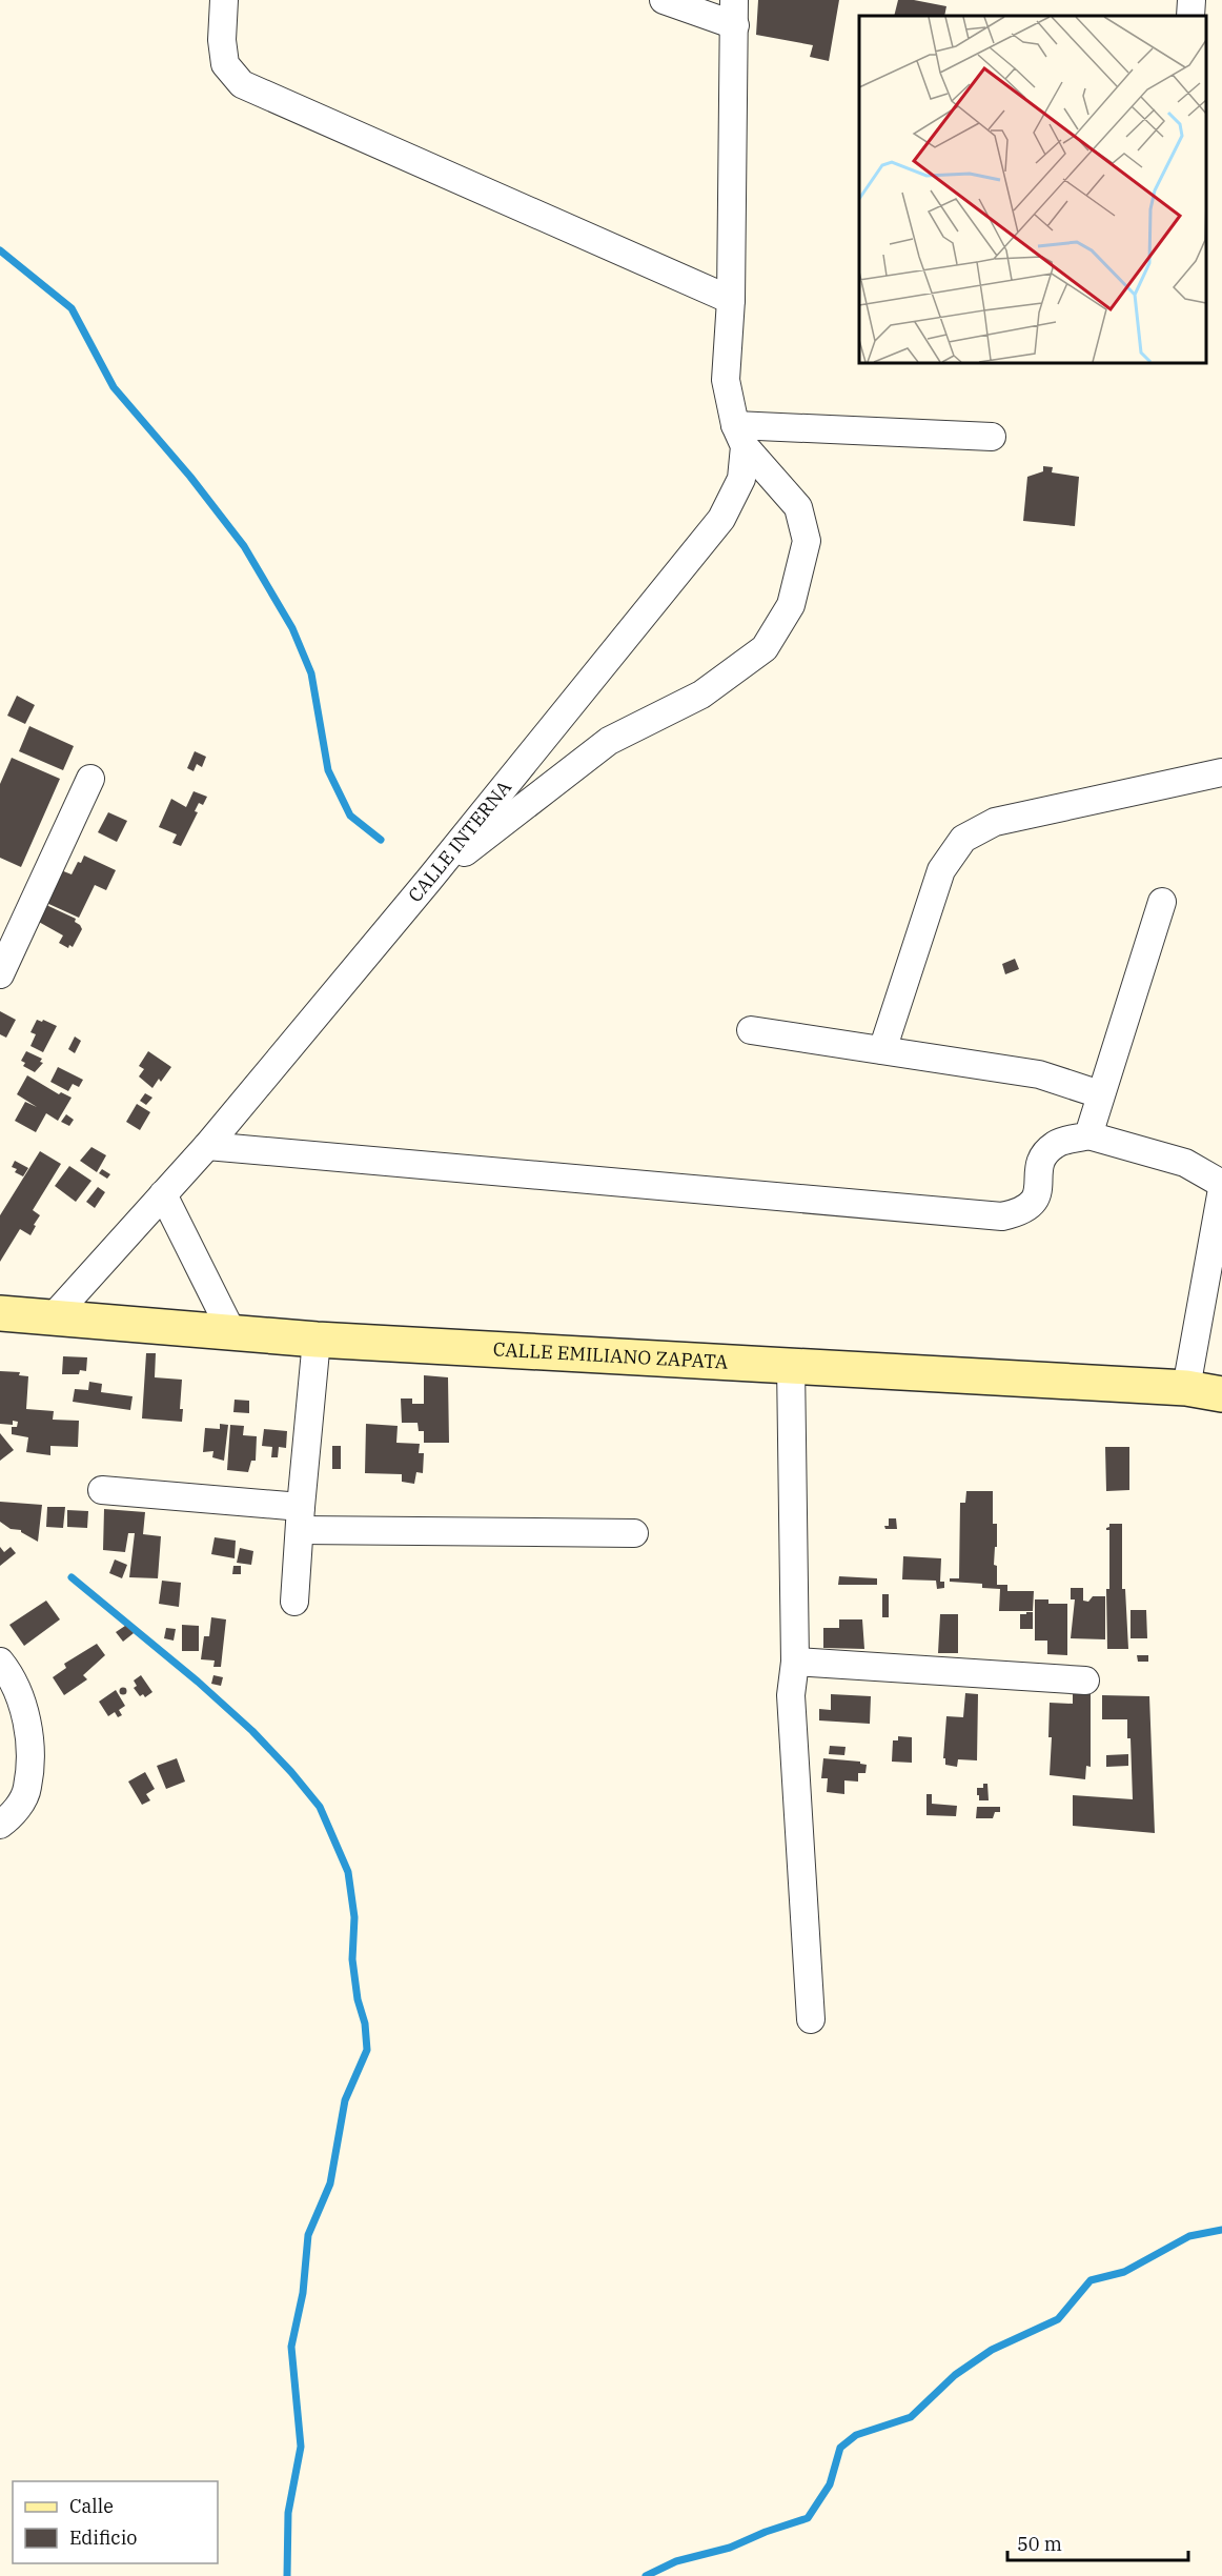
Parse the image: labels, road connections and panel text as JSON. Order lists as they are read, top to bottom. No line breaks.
{"streets":{"main road":["CALLE EMILIANO ZAPATA"],"street":["CALLE INTERNA"]},"crossings":[["CALLE INTERNA","CALLE EMILIANO ZAPATA"]],"legend":["Calle","Edificio"],"scale_bar":"50 m"}
